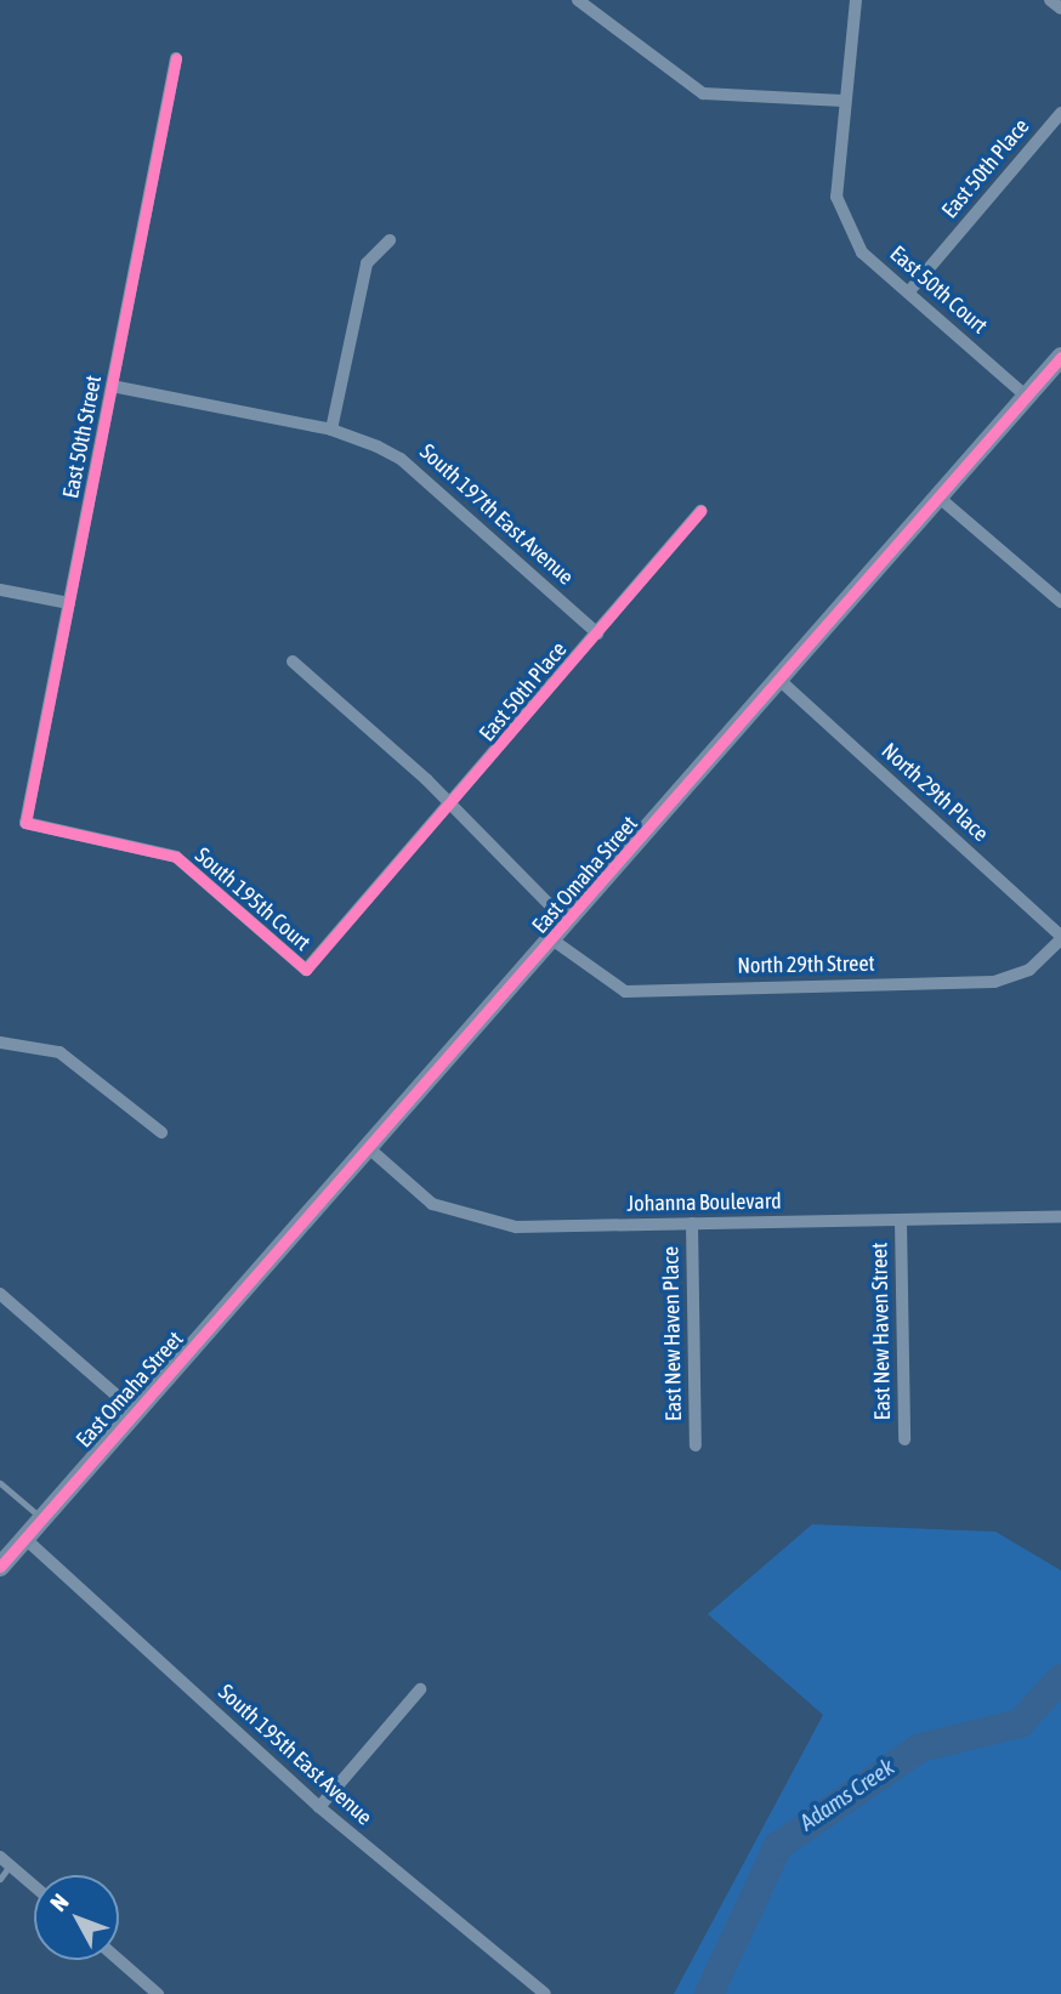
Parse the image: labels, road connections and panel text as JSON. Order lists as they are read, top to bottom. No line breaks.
{"streets":{"street":["East 50th Place","East 50th Court","East 50th Street","South 197th East Avenue","North 29th Place","East Omaha Street","South 195th Court","North 29th Street","Johanna Boulevard","East New Haven Street","East New Haven Place","South 195th East Avenue"]},"crossings":[["East 50th Place","East 50th Court"],["East 50th Place","South 197th East Avenue"],["East 50th Place","South 195th Court"],["East 50th Court","East Omaha Street"],["East 50th Street","South 197th East Avenue"],["East 50th Street","South 195th Court"],["North 29th Place","East Omaha Street"],["North 29th Place","North 29th Street"],["East Omaha Street","North 29th Street"],["East Omaha Street","Johanna Boulevard"],["East Omaha Street","South 195th East Avenue"],["Johanna Boulevard","East New Haven Street"],["Johanna Boulevard","East New Haven Place"]],"water":["Adams Creek"],"north":"top left"}
